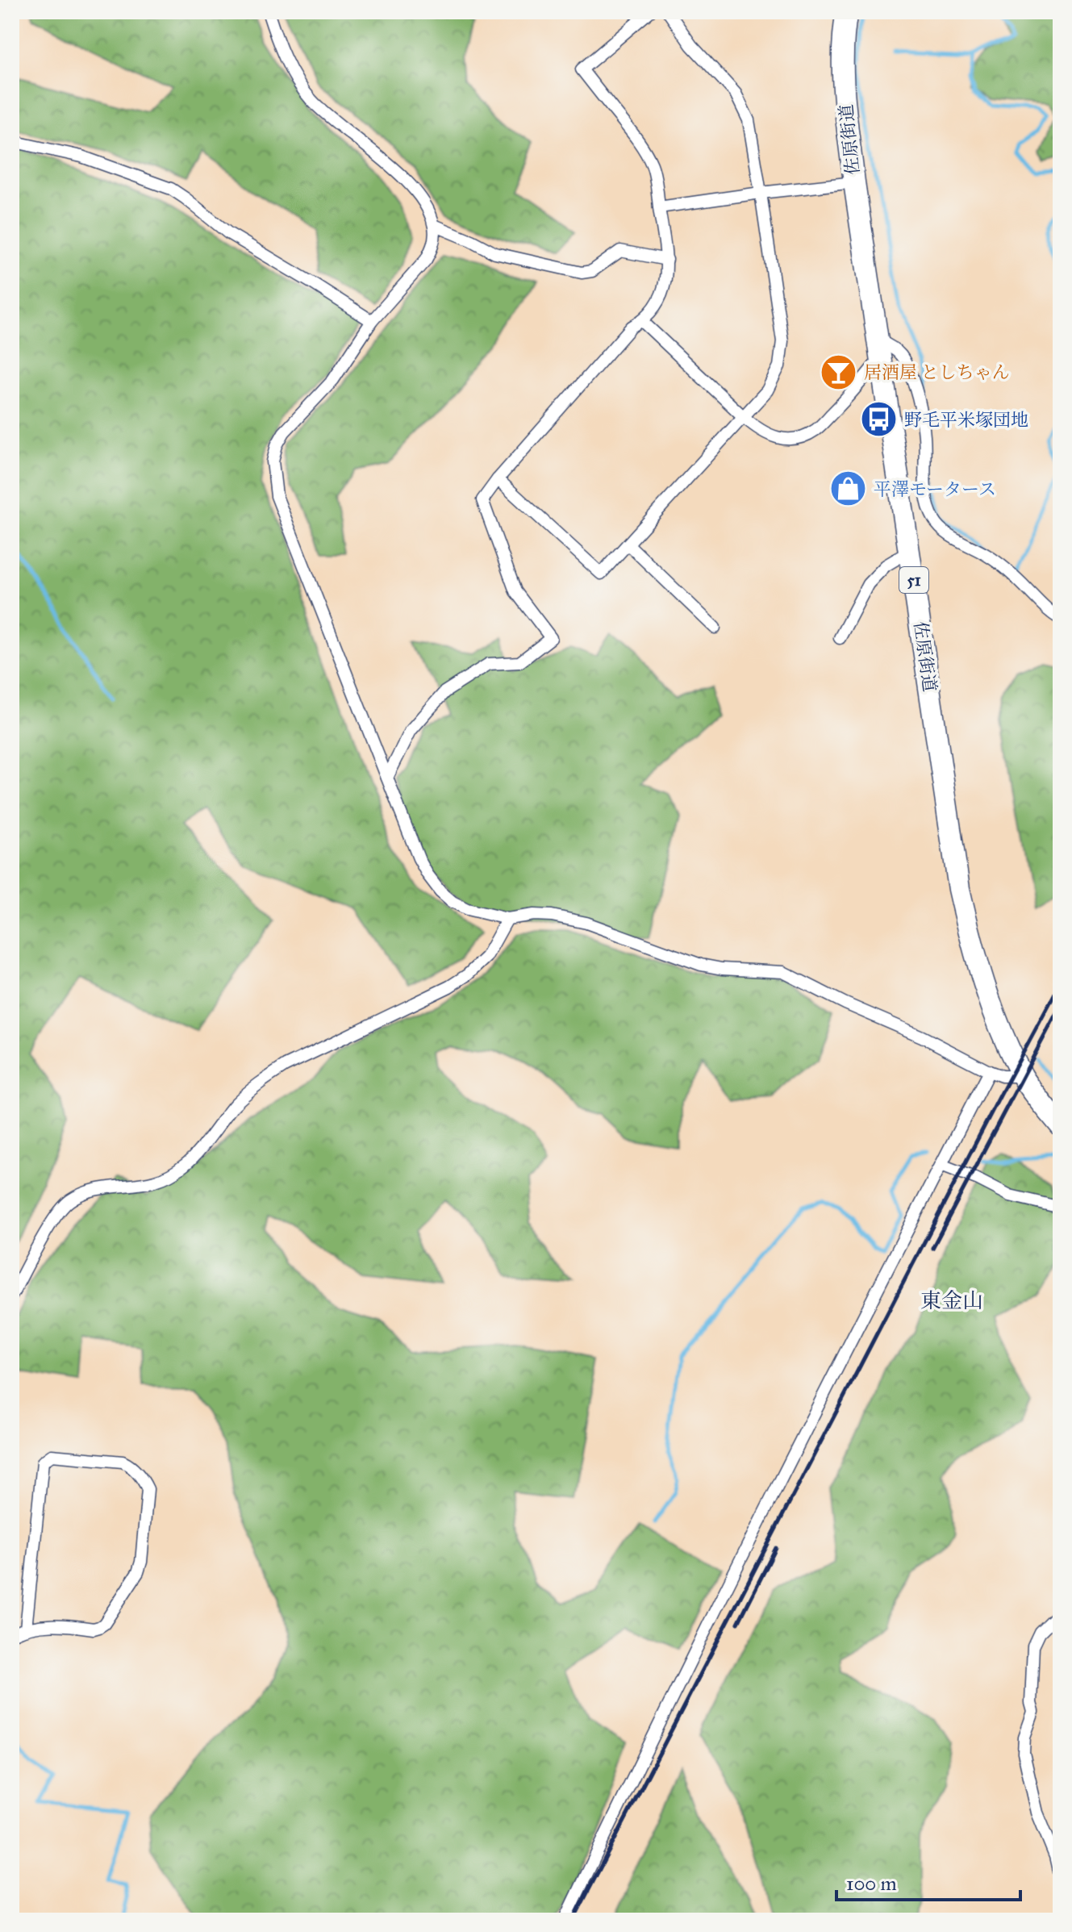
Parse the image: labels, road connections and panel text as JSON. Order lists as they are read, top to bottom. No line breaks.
{"streets":{"highway":["佐原街道","51"]},"districts":["東金山"],"places":{"bar":["居酒屋 としちゃん"],"bus stop":["野毛平米塚団地"],"shop":["平澤モータース"]},"scale_bar":"100 m"}
